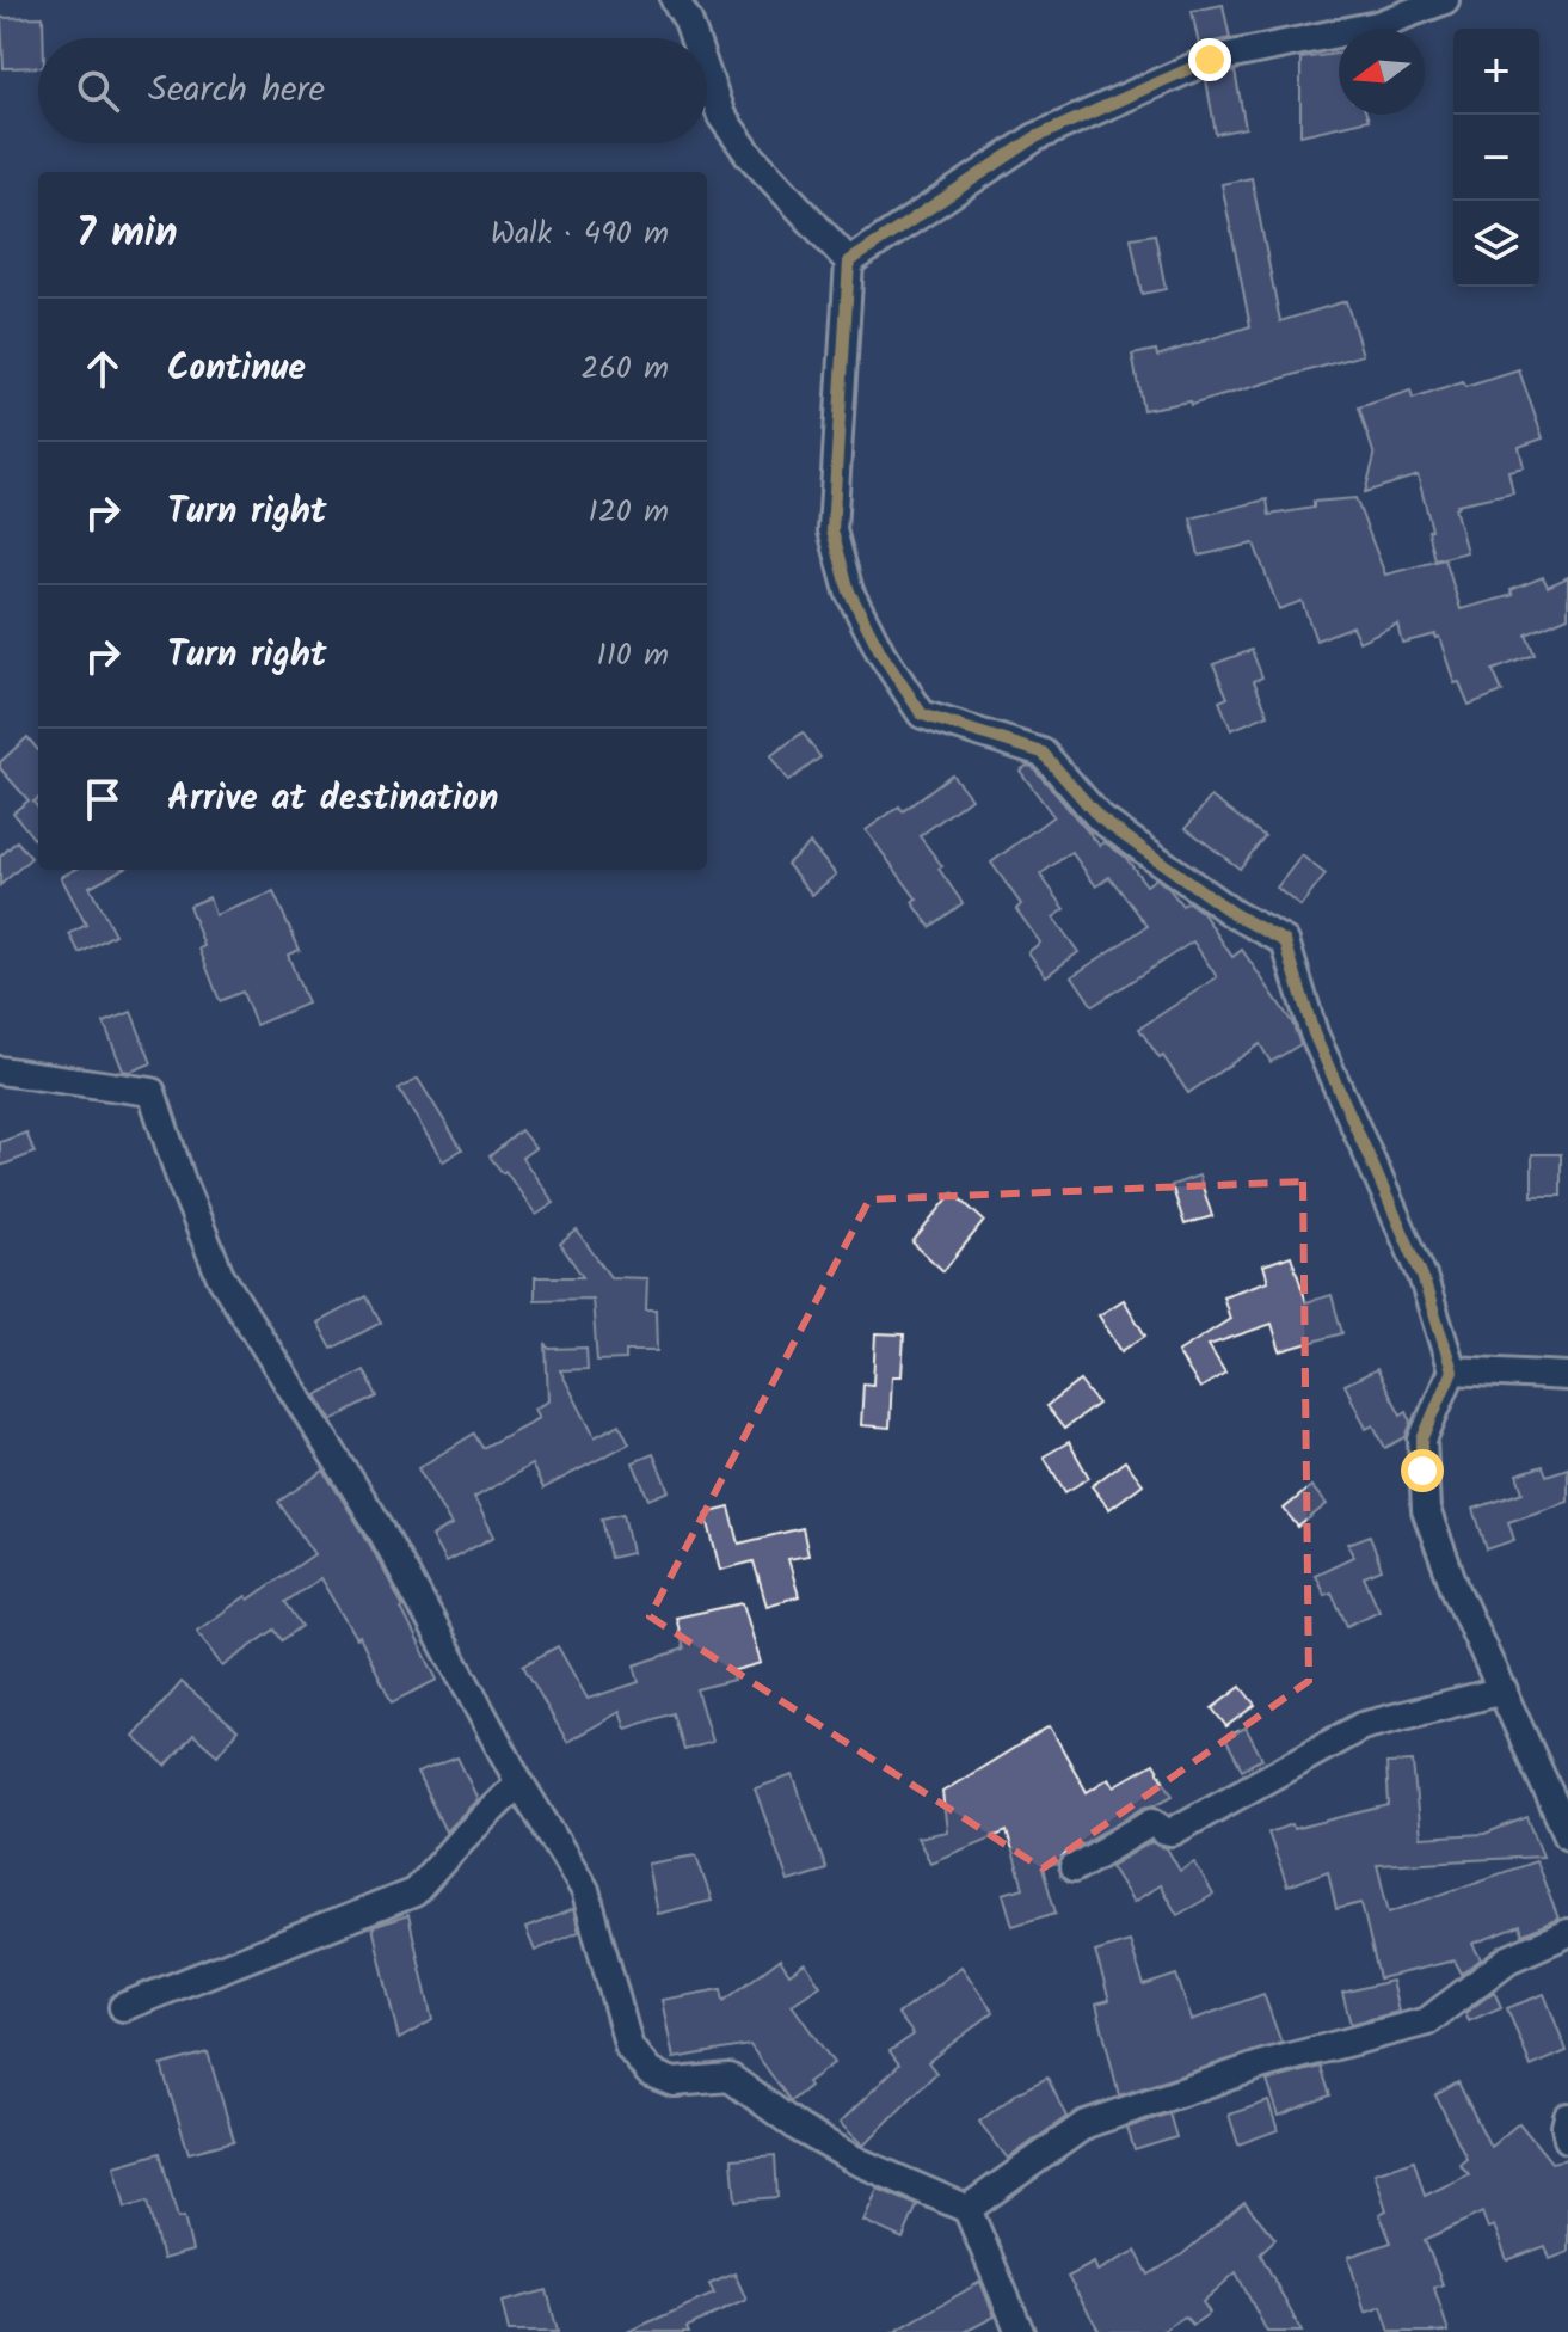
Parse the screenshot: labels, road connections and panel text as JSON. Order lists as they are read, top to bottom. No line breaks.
{"north":"left","page":{"map_buttons":["+","−"],"search":"Search here","heading":["7 min","Walk · 490 m"],"list":[["Continue","260 m"],["Turn right","120 m"],["Turn right","110 m"],"Arrive at destination"]}}
